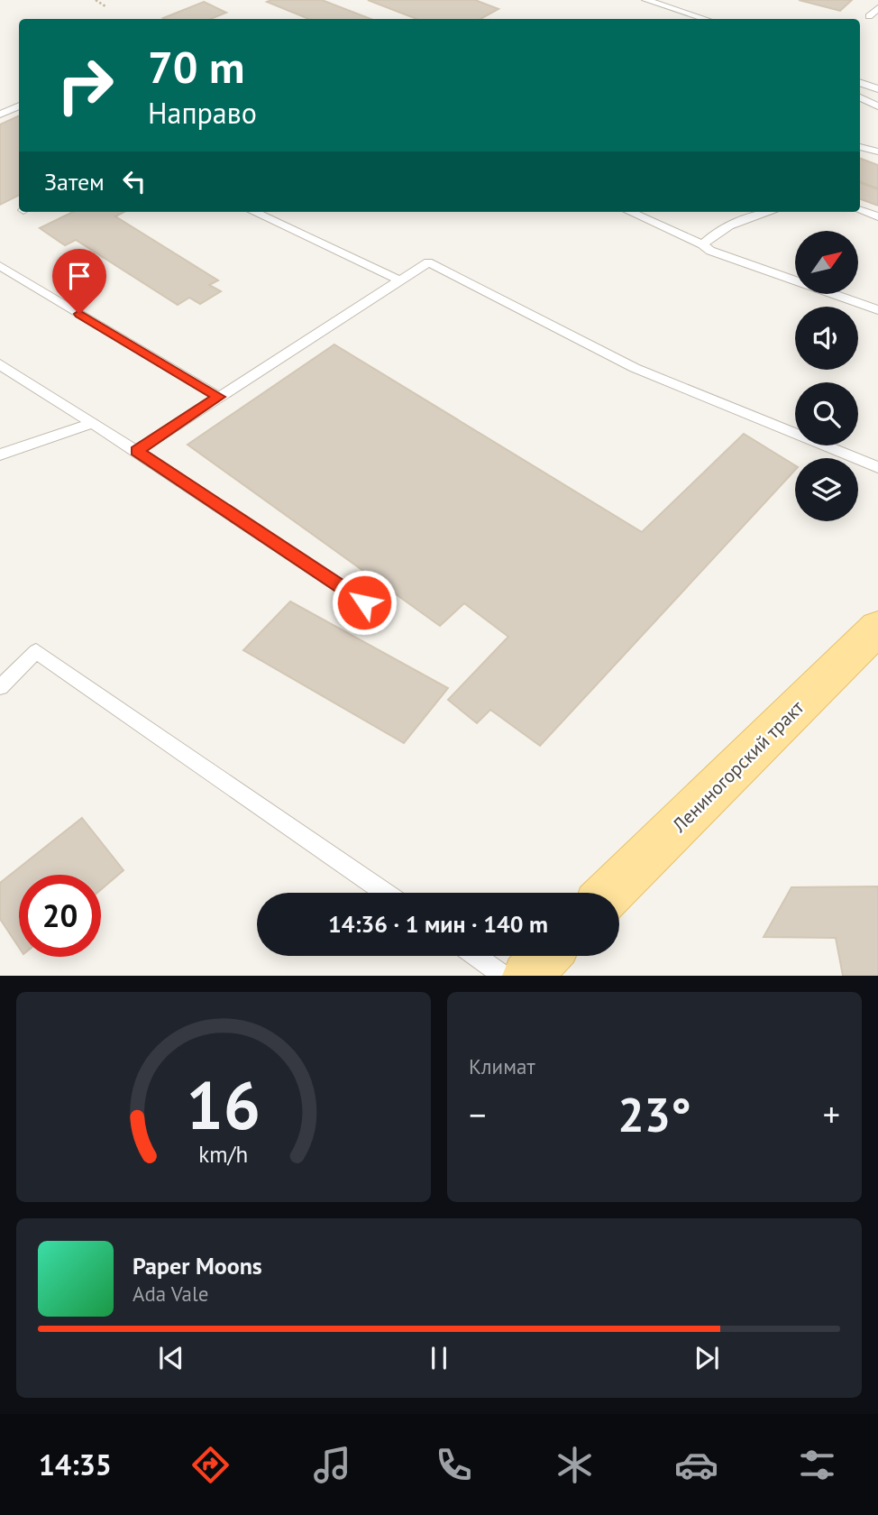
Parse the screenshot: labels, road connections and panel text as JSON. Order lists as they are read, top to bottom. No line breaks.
{"streets":{"main road":["Лениногорский тракт"]},"north":"top right","page":{"turn":["70 m","Направо"],"then":"Затем","limit":"20","trip":"14:36 · 1 мин · 140 m","tile":"Климат","heat":["−","23°","+"],"song":["Paper Moons","Ada Vale"],"tabs":"14:35","gauge":["16","km/h"]}}
